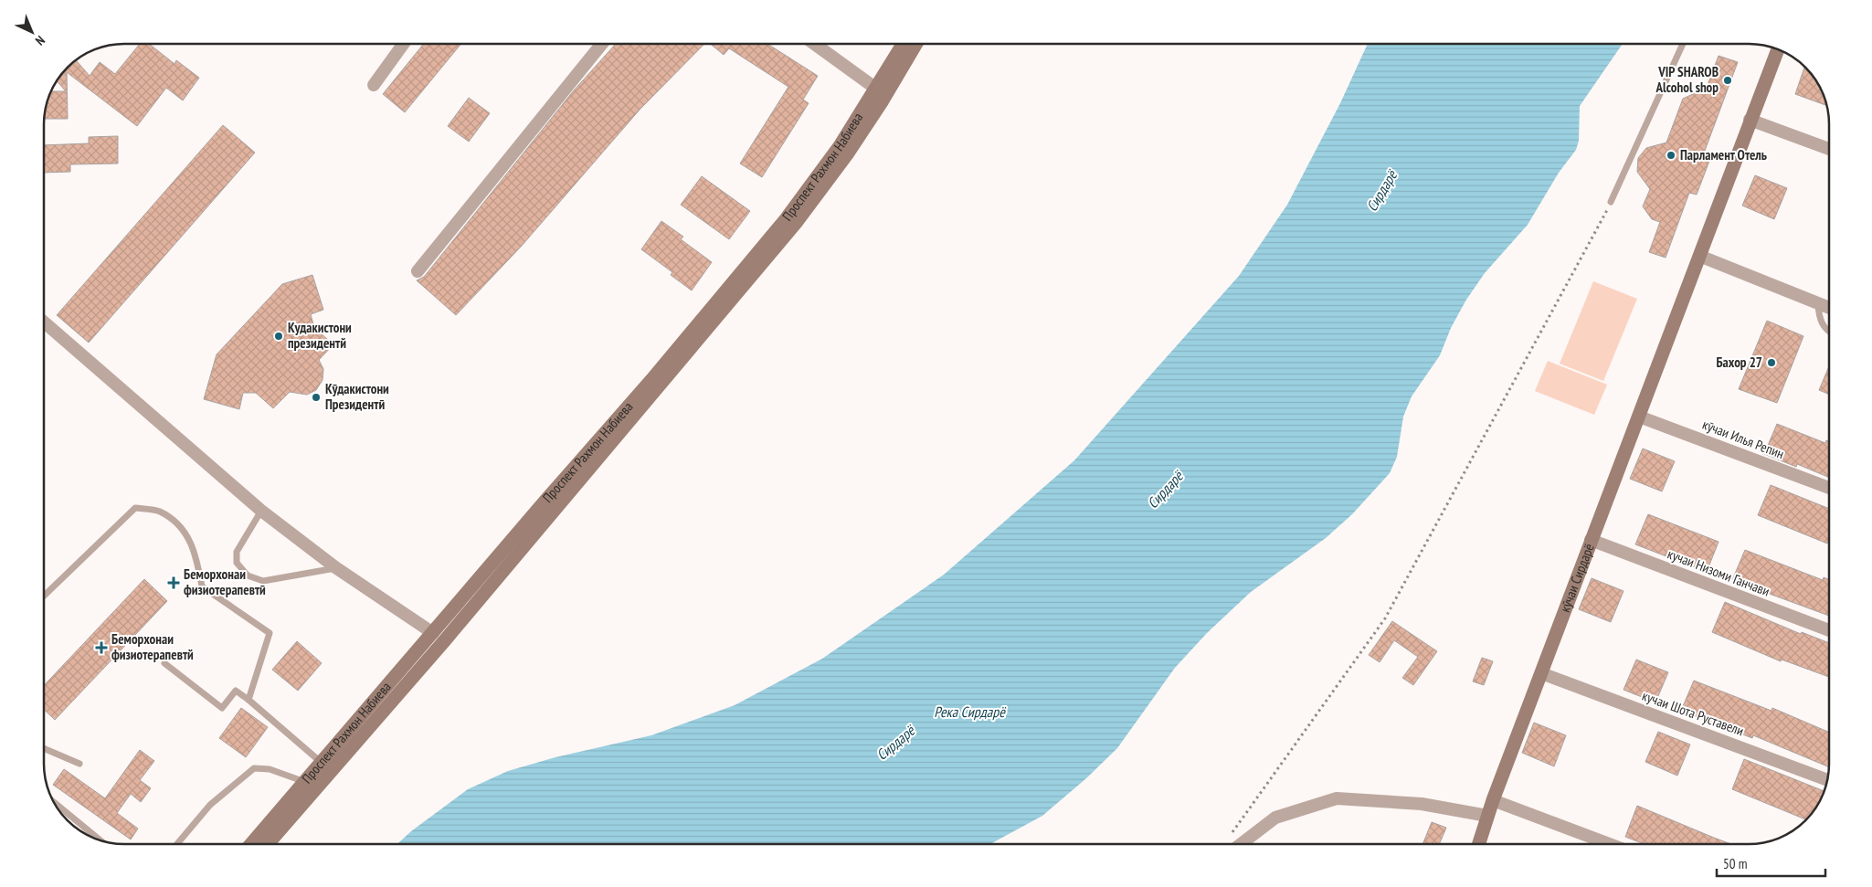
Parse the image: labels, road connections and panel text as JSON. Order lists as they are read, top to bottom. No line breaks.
{"streets":{"main road":["Проспект Рахмон Набиева","кӯчаи Сирдарё"],"street":["кӯчаи Илья Репин","кучаи Низоми Ганчави","кучаи Шота Руставели"]},"crossings":[["кӯчаи Илья Репин","кӯчаи Сирдарё"],["кучаи Низоми Ганчави","кӯчаи Сирдарё"],["кӯчаи Сирдарё","кучаи Шота Руставели"]],"water":["Сирдарё","Река Сирдарё"],"places":{"other":["VIP SHAROB Alcohol shop","Парламент Отель","Кудакистони президентй","Бахор 27","Кӯдакистони Президентӣ"],"health":["Беморхонаи физиотерапевтӣ","Беморхонаи физиотерапевтй"]},"scale_bar":"50 m","north":"bottom right"}
